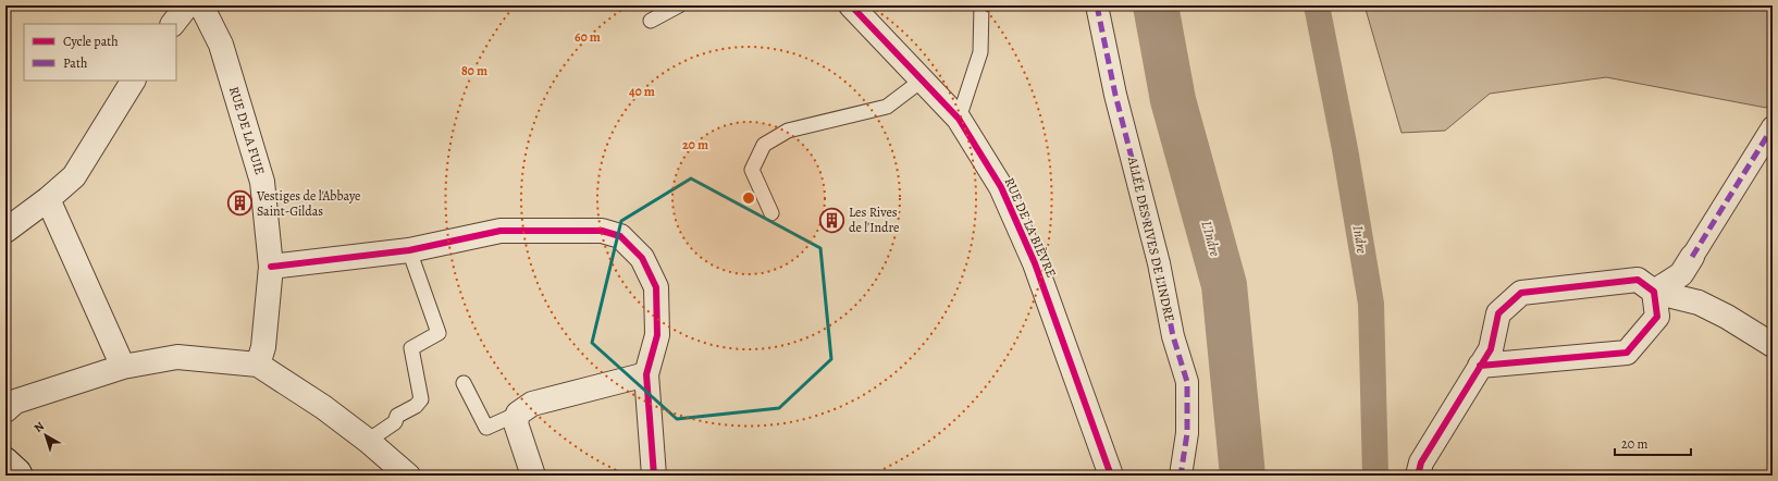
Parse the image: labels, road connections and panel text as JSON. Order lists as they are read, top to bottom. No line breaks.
{"streets":{"street":["RUE DE LA FUIE","RUE DE LA BIÈVRE","ALLÉE DES RIVES DE L'INDRE"]},"water":["L'Indre","Indre"],"places":{"building":["Vestiges de l'Abbaye Saint-Gildas","Les Rives de l'Indre"]},"legend":["Cycle path","Path"],"scale_bar":"20 m","north":"top left","rings":["60 m","80 m","40 m","20 m"]}
